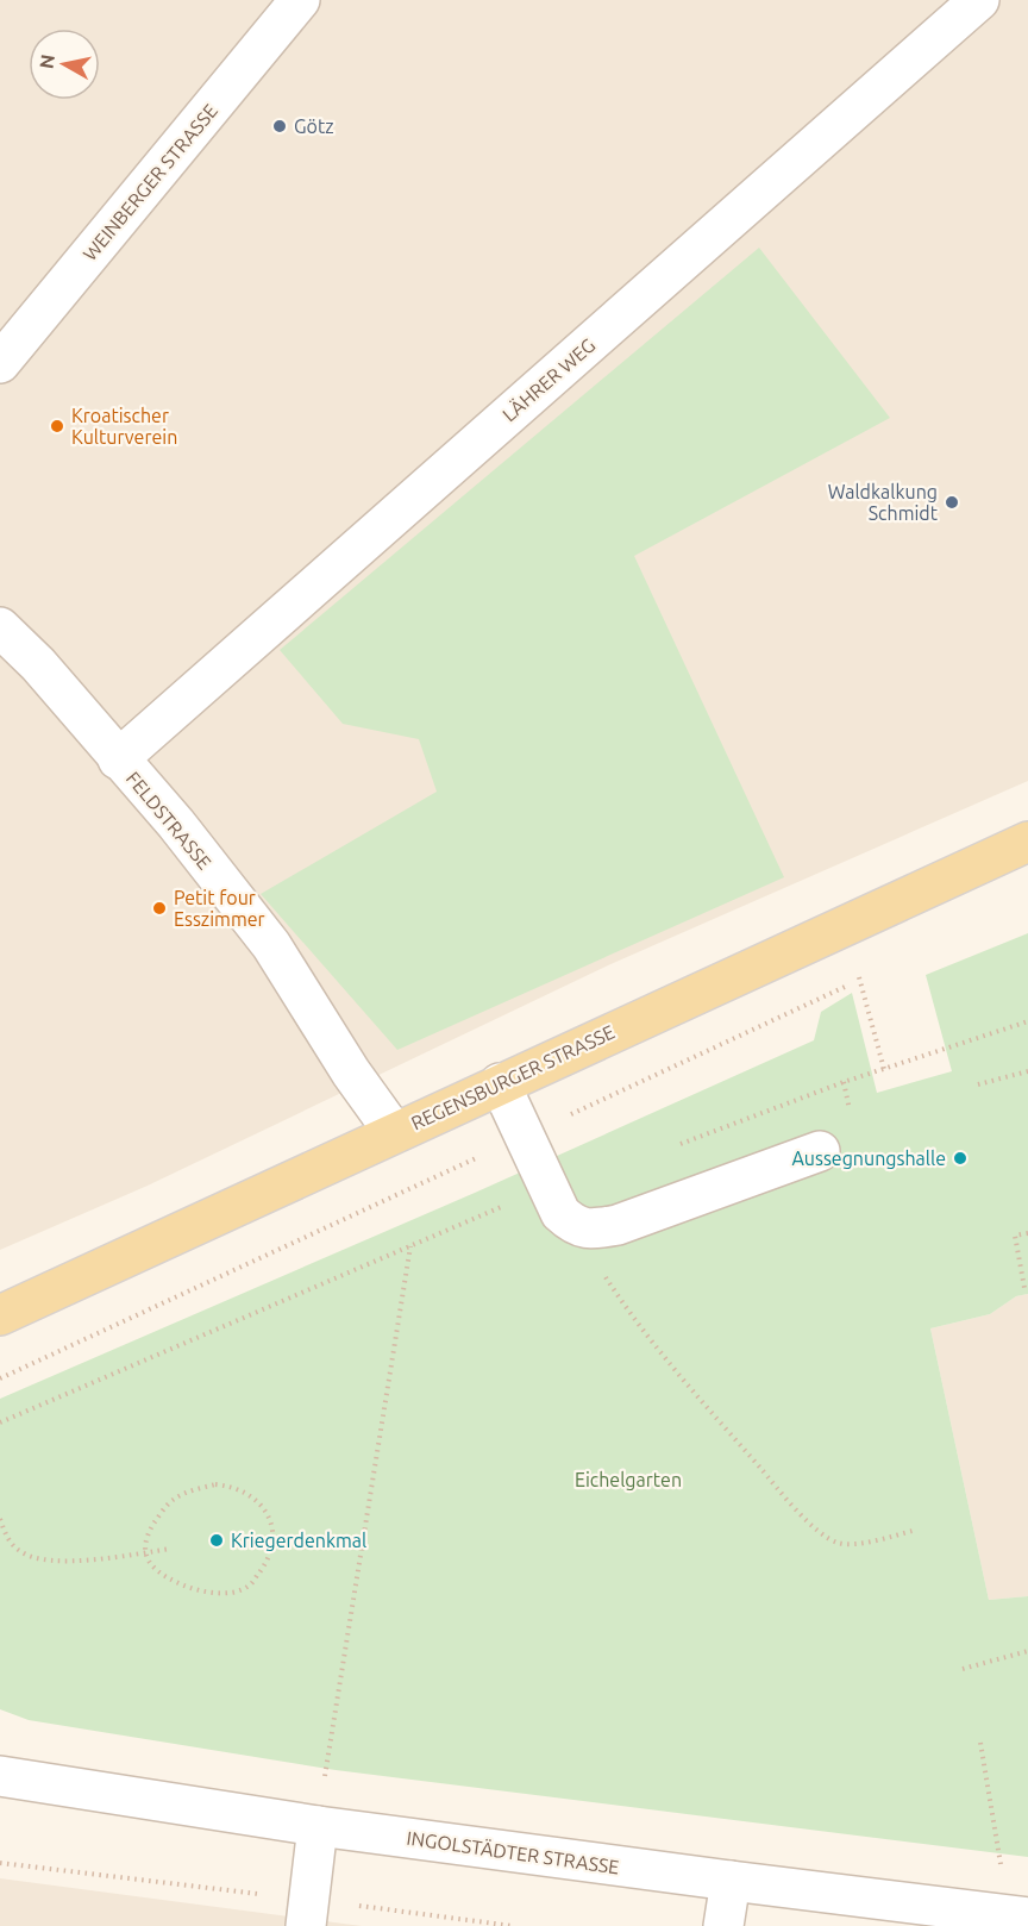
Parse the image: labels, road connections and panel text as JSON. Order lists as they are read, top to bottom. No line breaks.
{"streets":{"main road":["REGENSBURGER STRASSE"],"street":["WEINBERGER STRASSE","LÄHRER WEG","FELDSTRASSE","INGOLSTÄDTER STRASSE"]},"crossings":[["LÄHRER WEG","FELDSTRASSE"],["FELDSTRASSE","REGENSBURGER STRASSE"]],"parks":["Eichelgarten"],"places":["Götz","Kroatischer Kulturverein","Waldkalkung Schmidt","Petit four Esszimmer","Aussegnungshalle","Kriegerdenkmal"],"north":"left"}
